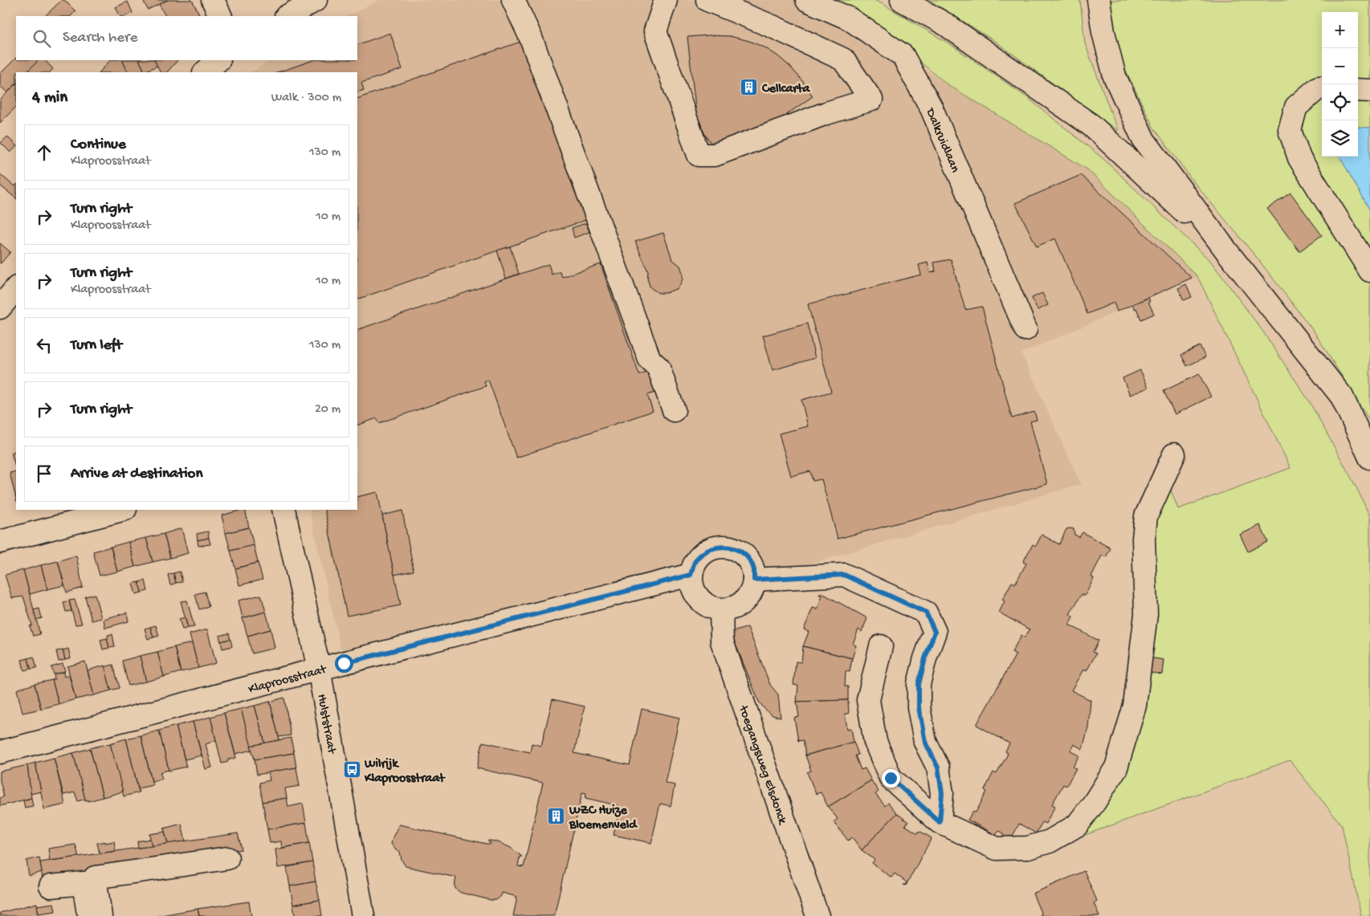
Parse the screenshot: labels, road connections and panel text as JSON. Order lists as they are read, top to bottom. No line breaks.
{"streets":{"main road":["Dalkruidlaan","Klaproosstraat","Hulststraat","toegangsweg Elsdonck"]},"crossings":[["Klaproosstraat","Hulststraat"],["Klaproosstraat","toegangsweg Elsdonck"]],"places":{"building":["Cellcarta","WZC Huize Bloemenveld"],"bus stop":["Wilrijk Klaproosstraat"]},"page":{"map_buttons":["+","−"],"search":"Search here","heading":["4 min","Walk · 300 m"],"list":[["Continue","Klaproosstraat","130 m"],["Turn right","Klaproosstraat","10 m"],["Turn right","Klaproosstraat","10 m"],["Turn left","130 m"],["Turn right","20 m"],"Arrive at destination"]}}
